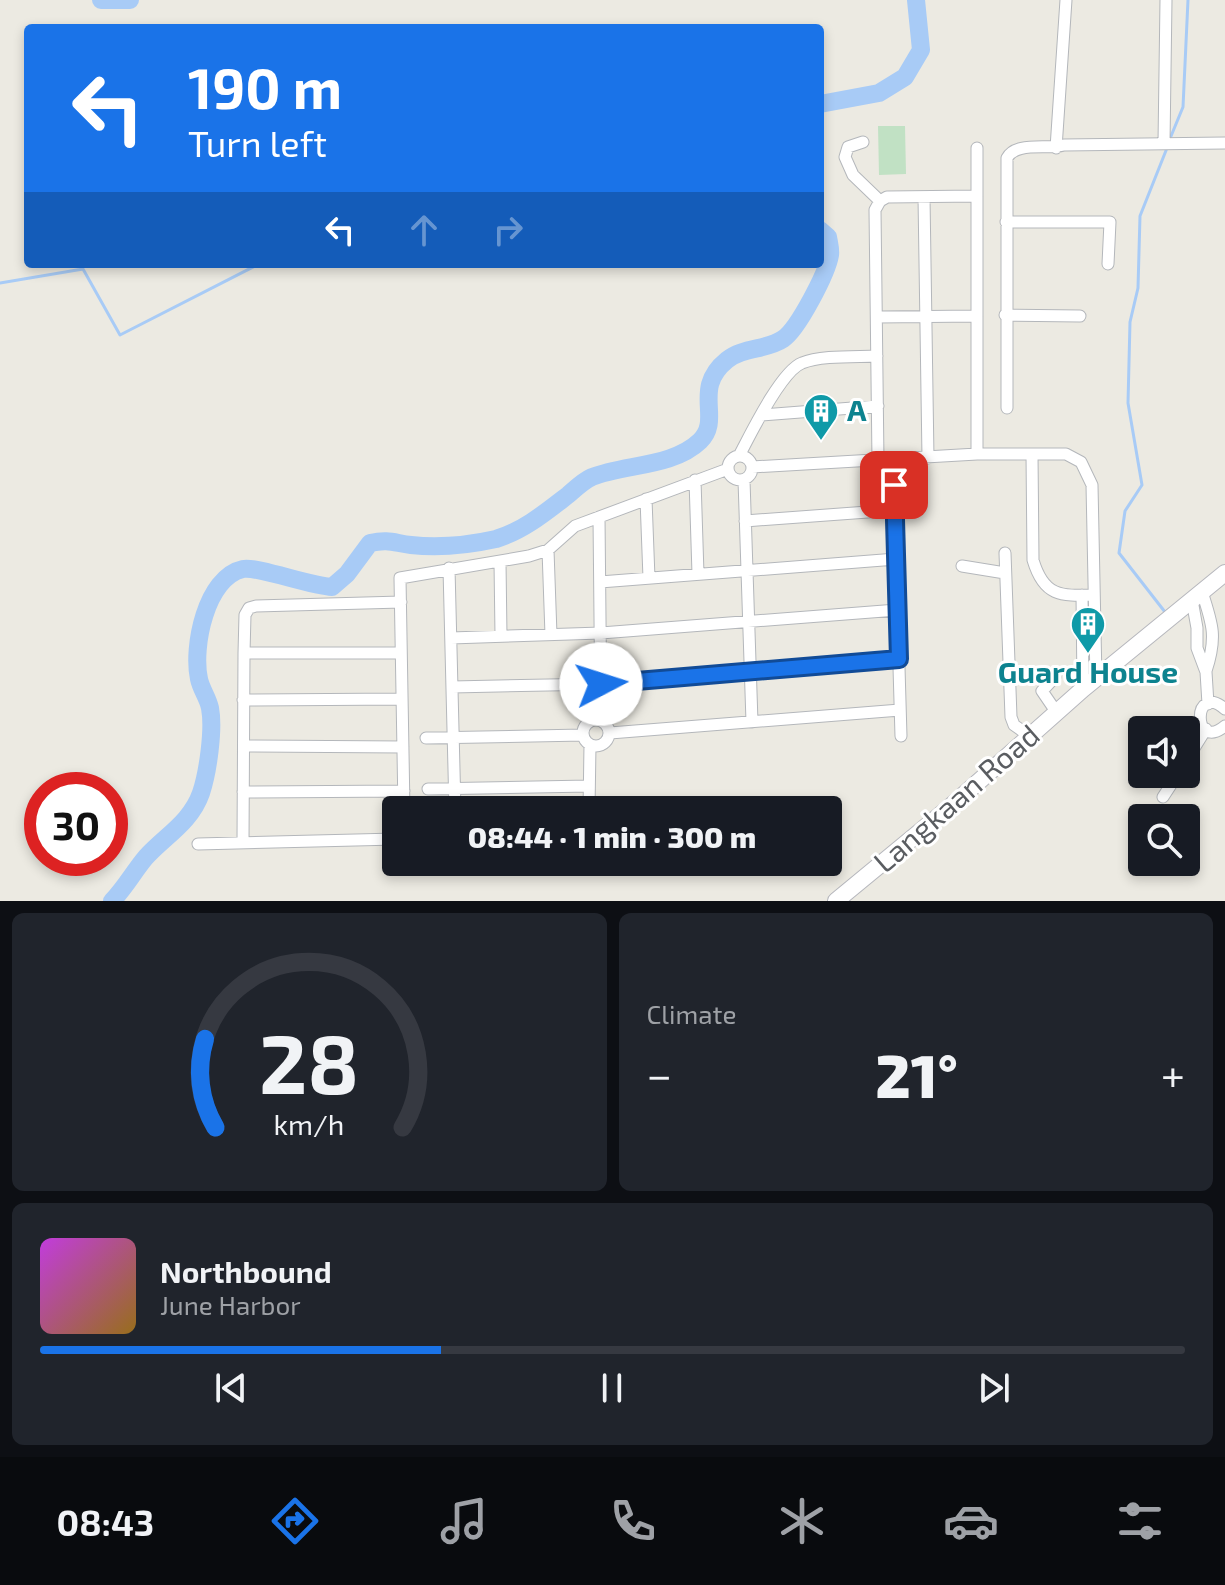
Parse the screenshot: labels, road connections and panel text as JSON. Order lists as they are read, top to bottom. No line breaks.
{"streets":{"street":["Langkaan Road"]},"places":{"building":["A","Guard House"]},"page":{"turn":["190 m","Turn left"],"limit":"30","trip":"08:44 · 1 min · 300 m","tile":"Climate","heat":["−","21°","+"],"song":["Northbound","June Harbor"],"tabs":"08:43","gauge":["28","km/h"]}}
